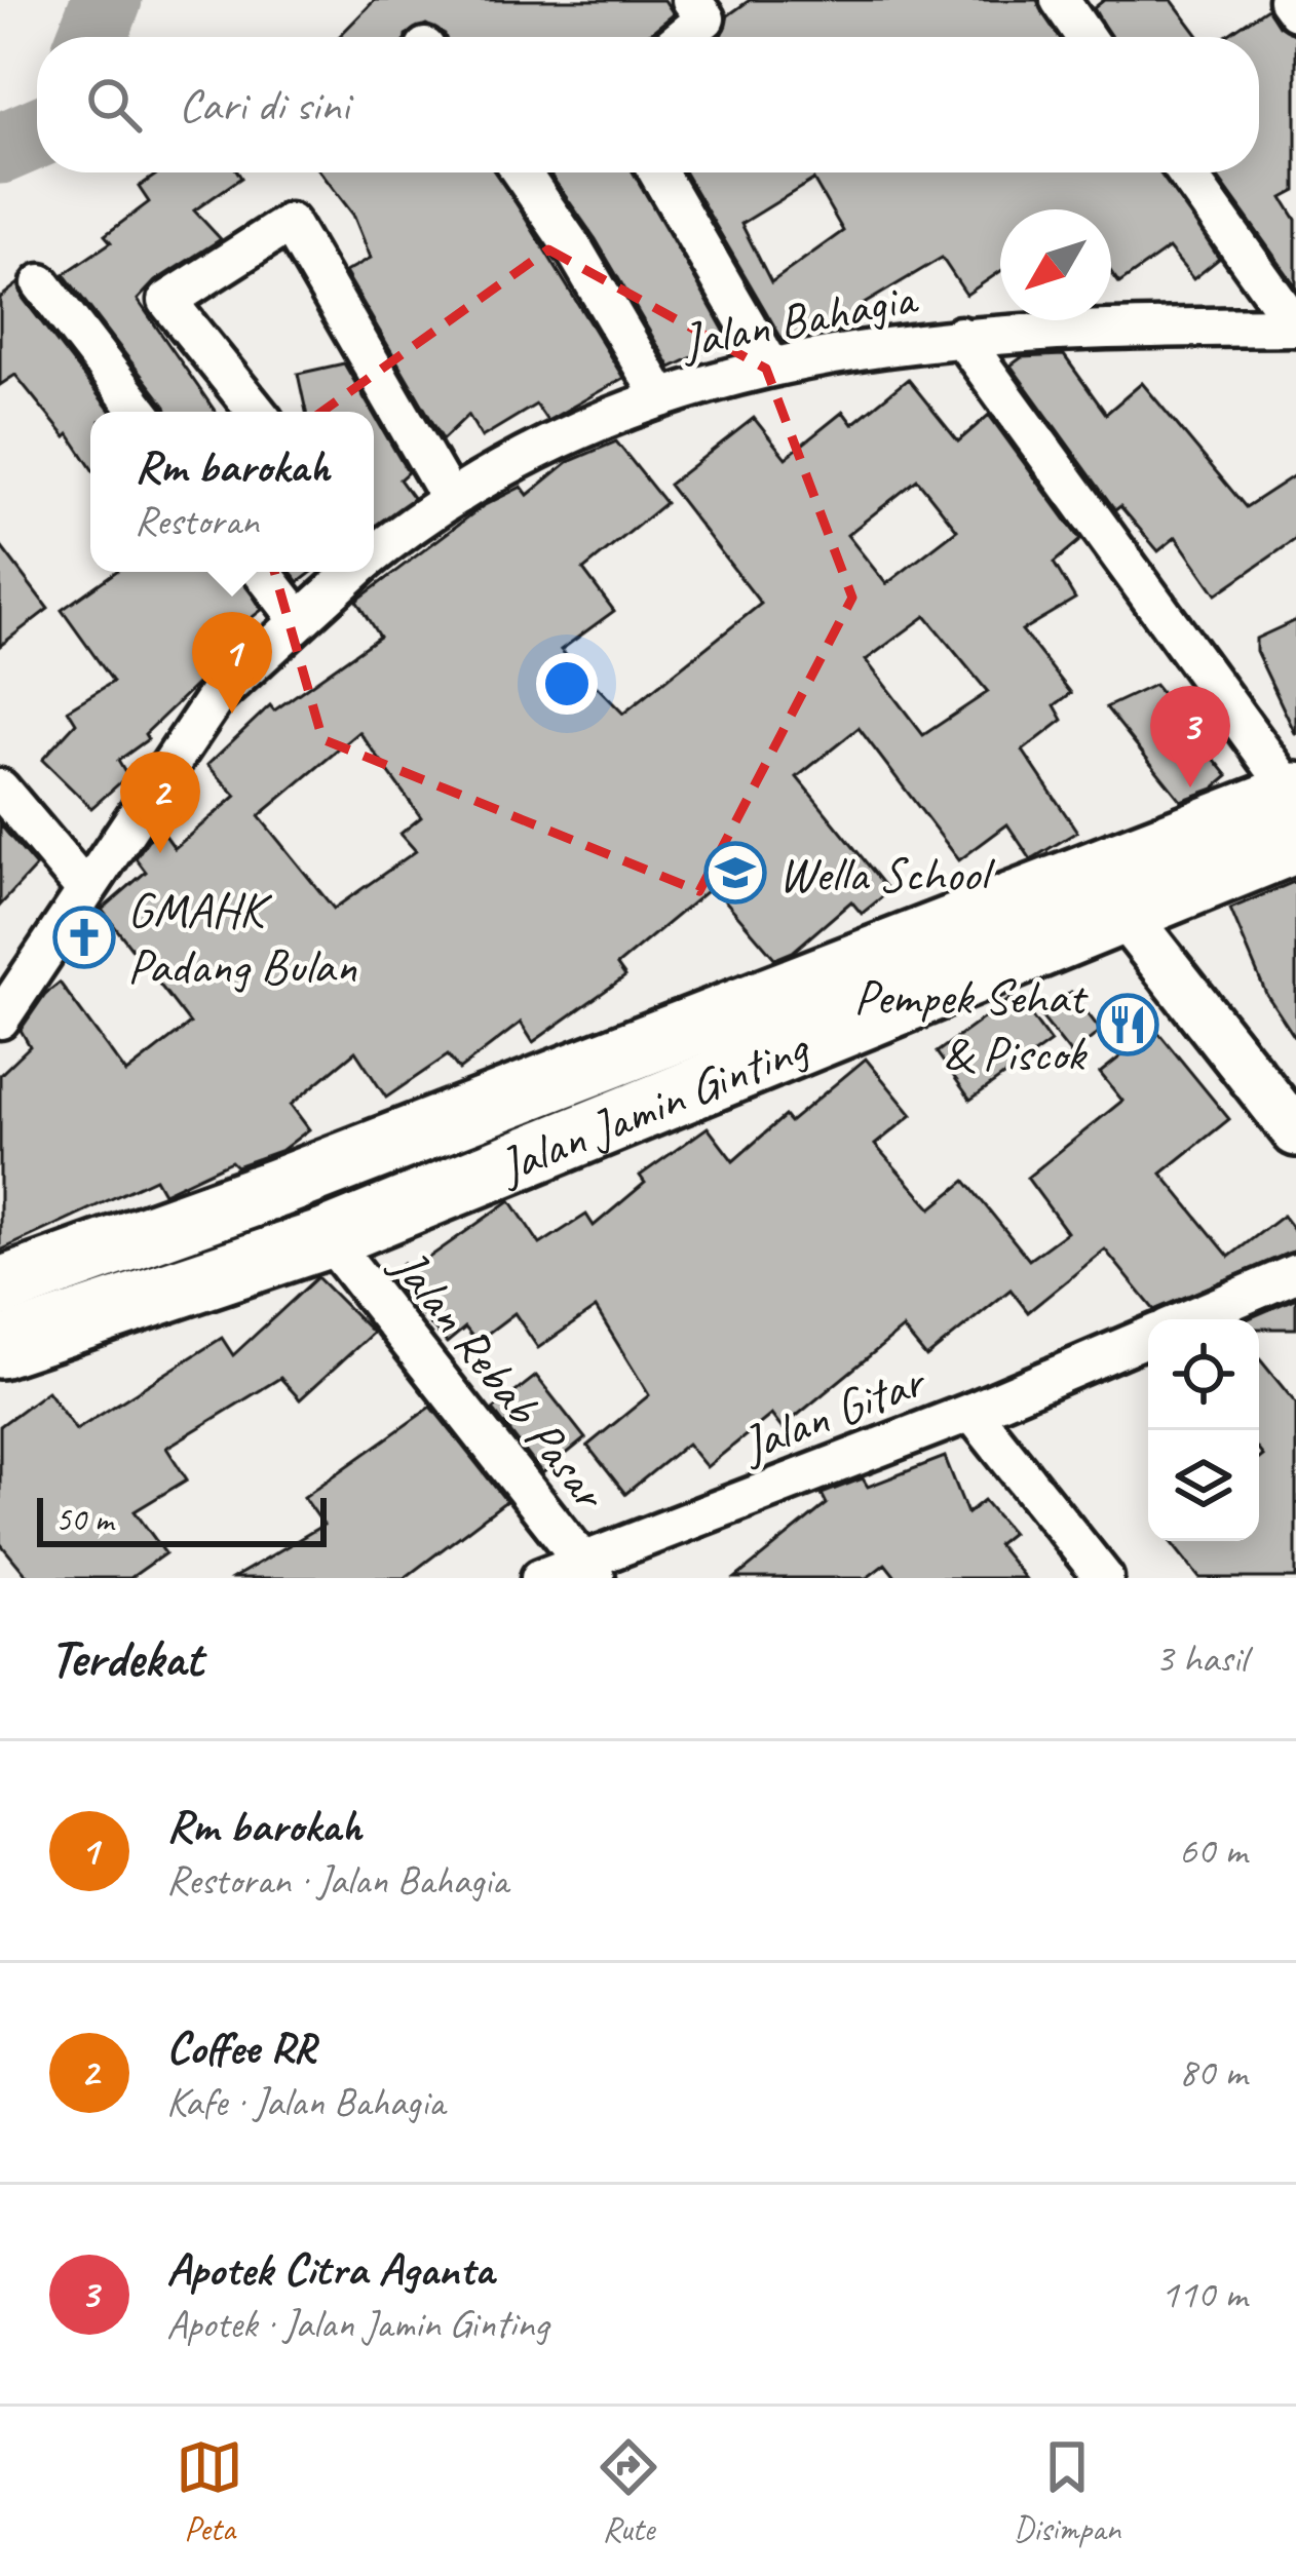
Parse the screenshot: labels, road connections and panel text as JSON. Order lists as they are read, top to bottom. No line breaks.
{"streets":{"main road":["Jalan Jamin Ginting"],"street":["Jalan Bahagia","Jalan Rebab Pasar","Jalan Gitar"]},"crossings":[["Jalan Jamin Ginting","Jalan Rebab Pasar"],["Jalan Rebab Pasar","Jalan Gitar"]],"places":{"school or university":["Wella School"],"church":["GMAHK Padang Bulan"],"restaurant":["Pempek Sehat & Piscok"]},"scale_bar":"50 m","north":"bottom left","page":{"search":"Cari di sini","popup":["Rm barokah","Restoran"],"pins":["1","3","2"],"scale":"50 m","heading":["Terdekat","3 hasil"],"list":[{"mark":"1","name":"Rm barokah","note":"Restoran · Jalan Bahagia","value":"60 m"},{"mark":"2","name":"Coffee RR","note":"Kafe · Jalan Bahagia","value":"80 m"},{"mark":"3","name":"Apotek Citra Aganta","note":"Apotek · Jalan Jamin Ginting","value":"110 m"}],"nav":["Peta","Rute","Disimpan"]}}
